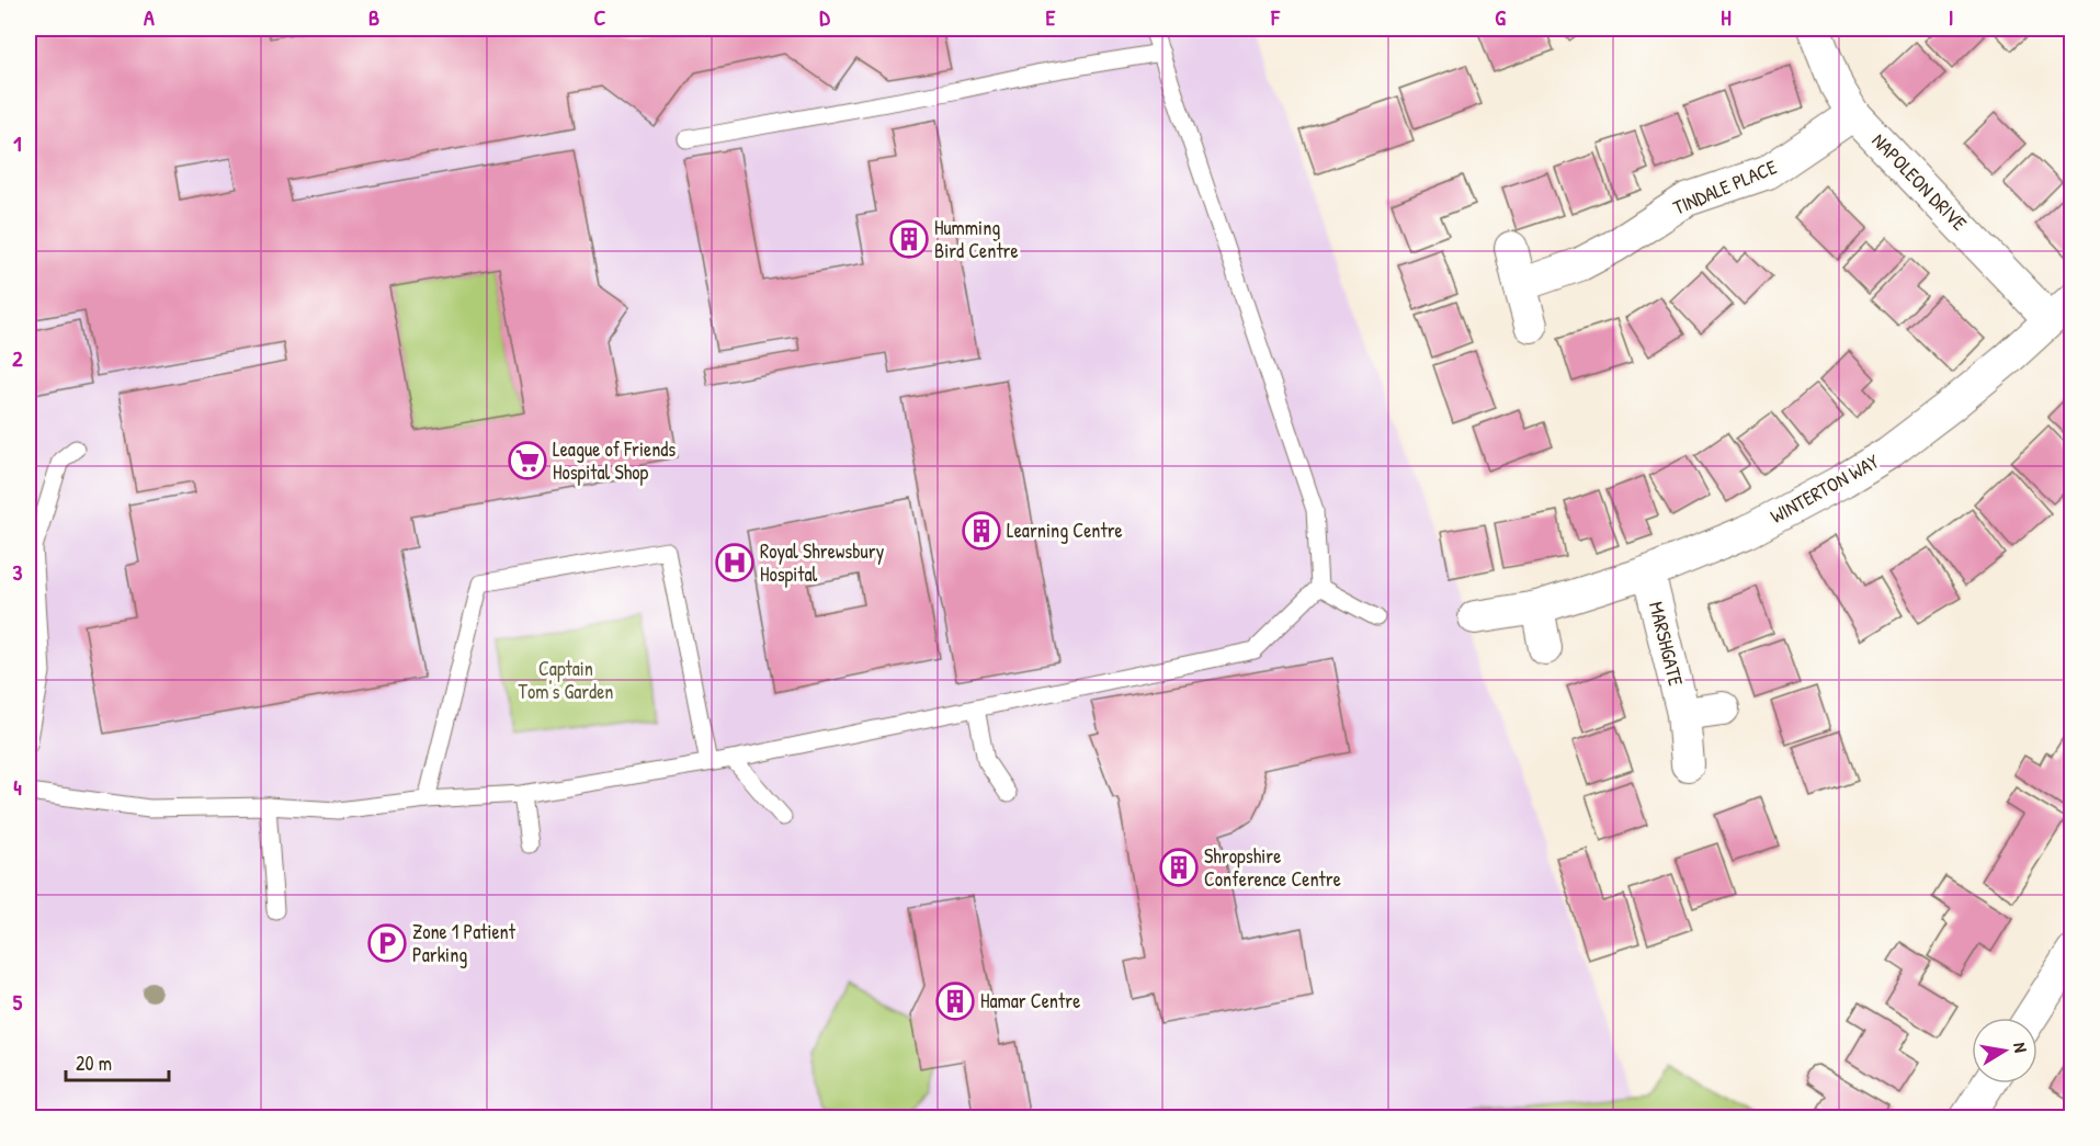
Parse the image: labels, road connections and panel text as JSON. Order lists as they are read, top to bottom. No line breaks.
{"streets":{"street":["NAPOLEON DRIVE","TINDALE PLACE","WINTERTON WAY","MARSHGATE"]},"crossings":[["NAPOLEON DRIVE","TINDALE PLACE"],["NAPOLEON DRIVE","WINTERTON WAY"],["WINTERTON WAY","MARSHGATE"]],"parks":["Captain Tom's Garden"],"places":{"building":["Humming Bird Centre","Learning Centre","Shropshire Conference Centre","Hamar Centre"],"supermarket":["League of Friends Hospital Shop"],"hospital":["Royal Shrewsbury Hospital"],"parking":["Zone 1 Patient Parking"]},"scale_bar":"20 m","north":"right","grid":{"columns":["A","B","C","D","E","F","G","H","I"],"rows":["1","2","3","4","5"]}}
